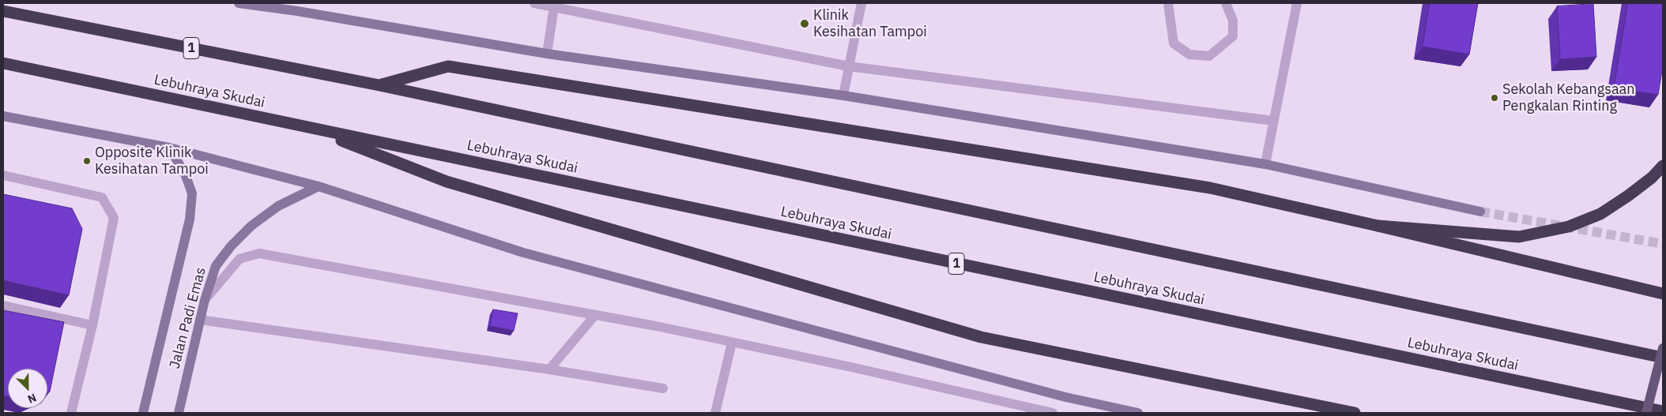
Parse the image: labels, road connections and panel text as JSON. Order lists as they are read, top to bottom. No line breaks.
{"streets":{"highway":["1","Lebuhraya Skudai"],"street":["Jalan Padi Emas"]},"places":["Klinik Kesihatan Tampoi","Sekolah Kebangsaan Pengkalan Rinting","Opposite Klinik Kesihatan Tampoi"],"north":"bottom right"}
